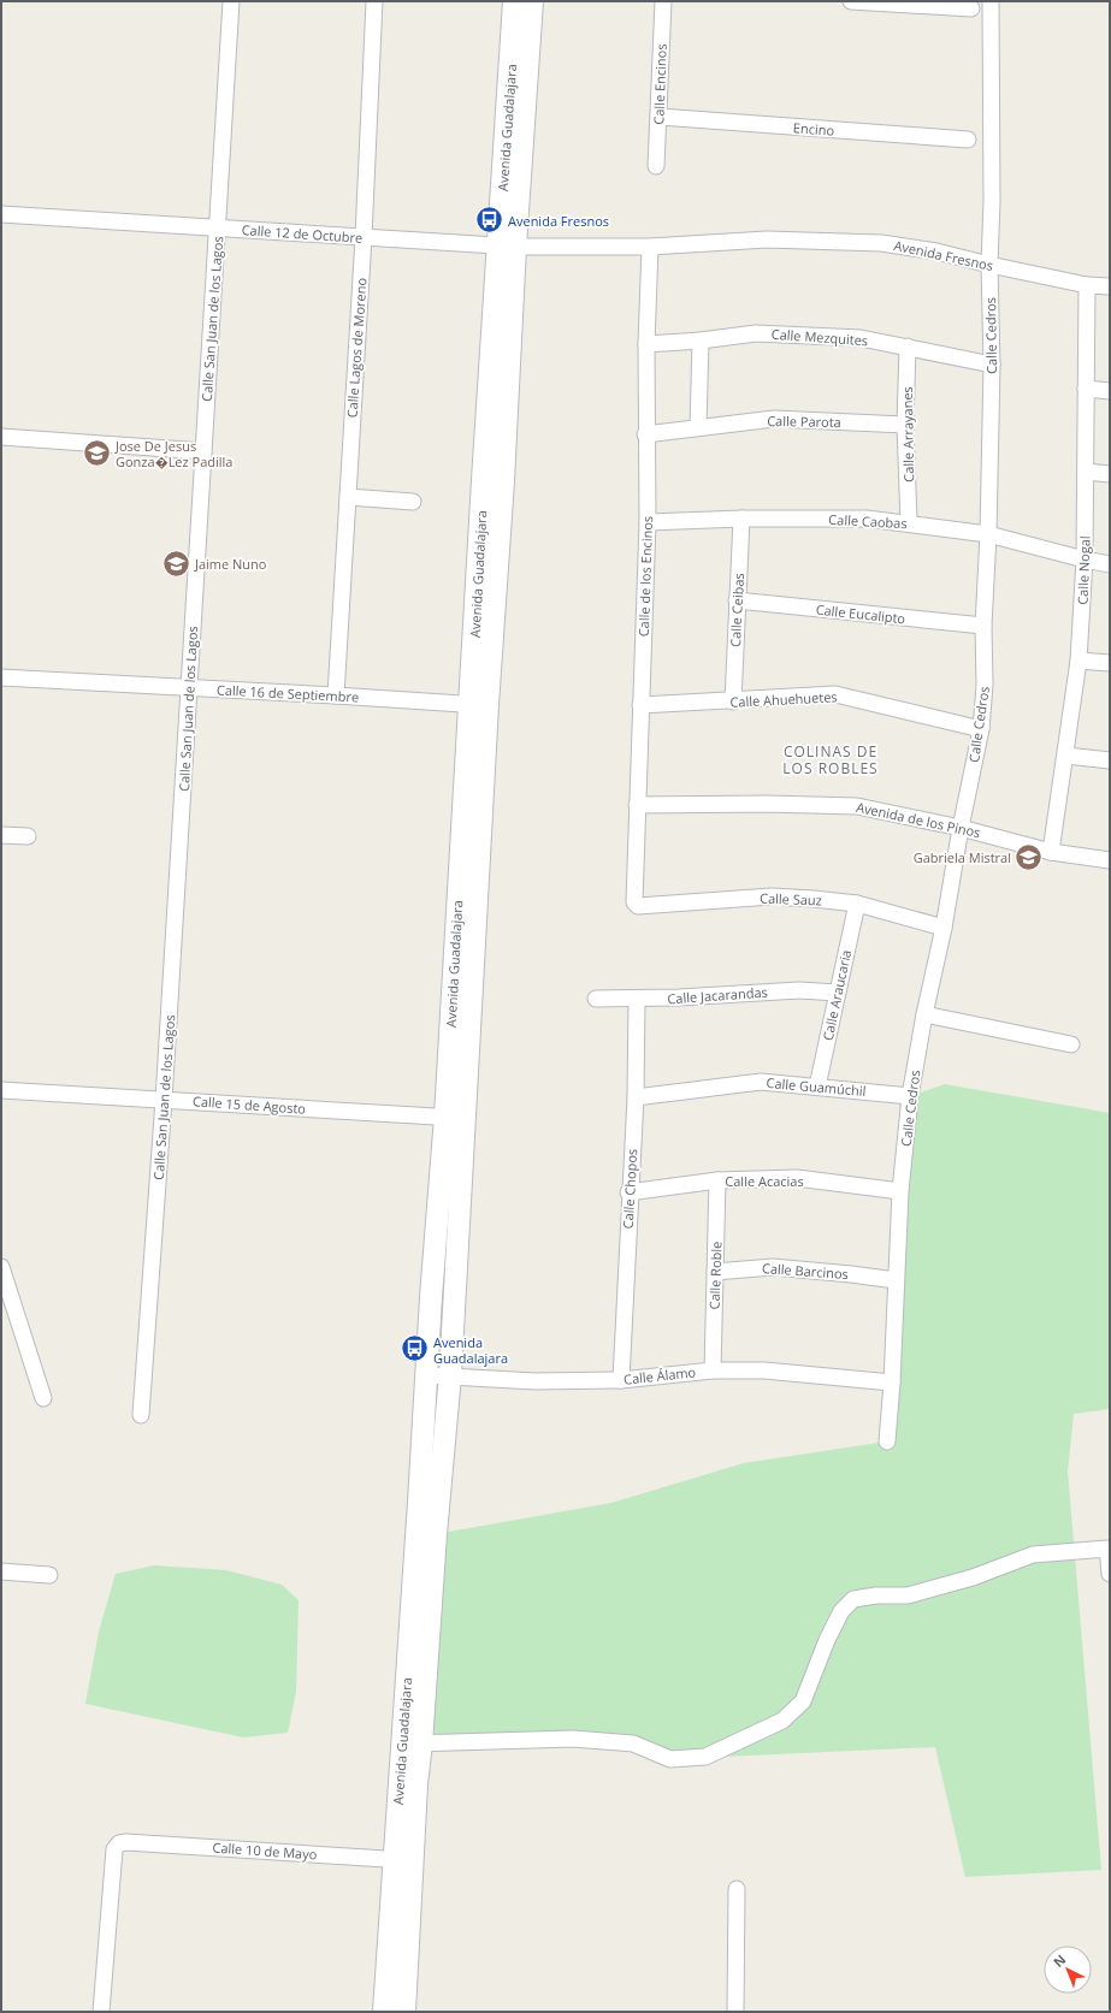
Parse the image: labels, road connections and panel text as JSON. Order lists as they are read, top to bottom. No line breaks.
{"streets":{"street":["Calle Encinos","Avenida Guadalajara","Encino","Calle 12 de Octubre","Avenida Fresnos","Calle San Juan de los Lagos","Calle Cedros","Calle Mezquites","Calle Lagos de Moreno","Calle Parota","Calle Arrayanes","Calle Caobas","Calle Nogal","Calle de los Encinos","Calle Ceibas","Calle Eucalipto","Calle 16 de Septiembre","Calle Ahuehuetes","Avenida de los Pinos","Calle Sauz","Calle Jacarandas","Calle Araucaria","Calle Guamúchil","Calle 15 de Agosto","Calle Acacias","Calle Chopos","Calle Barcinos","Calle Roble","Calle Álamo","Calle 10 de Mayo"]},"crossings":[["Calle Encinos","Encino"],["Avenida Guadalajara","Calle 12 de Octubre"],["Avenida Guadalajara","Avenida Fresnos"],["Avenida Guadalajara","Calle 16 de Septiembre"],["Avenida Guadalajara","Calle 15 de Agosto"],["Avenida Guadalajara","Calle Álamo"],["Avenida Guadalajara","Calle 10 de Mayo"],["Calle 12 de Octubre","Avenida Fresnos"],["Calle 12 de Octubre","Calle San Juan de los Lagos"],["Calle 12 de Octubre","Calle Lagos de Moreno"],["Avenida Fresnos","Calle Cedros"],["Avenida Fresnos","Calle Nogal"],["Avenida Fresnos","Calle de los Encinos"],["Calle San Juan de los Lagos","Calle 16 de Septiembre"],["Calle San Juan de los Lagos","Calle 15 de Agosto"],["Calle Cedros","Calle Mezquites"],["Calle Cedros","Calle Caobas"],["Calle Cedros","Calle Eucalipto"],["Calle Cedros","Calle Ahuehuetes"],["Calle Cedros","Avenida de los Pinos"],["Calle Cedros","Calle Sauz"],["Calle Cedros","Calle Guamúchil"],["Calle Cedros","Calle Acacias"],["Calle Cedros","Calle Barcinos"],["Calle Cedros","Calle Álamo"],["Calle Mezquites","Calle Arrayanes"],["Calle Mezquites","Calle de los Encinos"],["Calle Lagos de Moreno","Calle 16 de Septiembre"],["Calle Parota","Calle Arrayanes"],["Calle Parota","Calle de los Encinos"],["Calle Arrayanes","Calle Caobas"],["Calle Caobas","Calle Nogal"],["Calle Caobas","Calle de los Encinos"],["Calle Caobas","Calle Ceibas"],["Calle Nogal","Avenida de los Pinos"],["Calle de los Encinos","Calle Ahuehuetes"],["Calle de los Encinos","Avenida de los Pinos"],["Calle de los Encinos","Calle Sauz"],["Calle Ceibas","Calle Eucalipto"],["Calle Ceibas","Calle Ahuehuetes"],["Calle Sauz","Calle Araucaria"],["Calle Jacarandas","Calle Araucaria"],["Calle Jacarandas","Calle Chopos"],["Calle Araucaria","Calle Guamúchil"],["Calle Guamúchil","Calle Chopos"],["Calle Acacias","Calle Chopos"],["Calle Acacias","Calle Roble"],["Calle Chopos","Calle Álamo"],["Calle Barcinos","Calle Roble"],["Calle Roble","Calle Álamo"]],"districts":["COLINAS DE LOS ROBLES"],"places":{"bus stop":["Avenida Fresnos","Avenida Guadalajara"],"school or university":["Jose De Jesus Gonza�Lez Padilla","Jaime Nuno","Gabriela Mistral"]},"north":"top left"}
